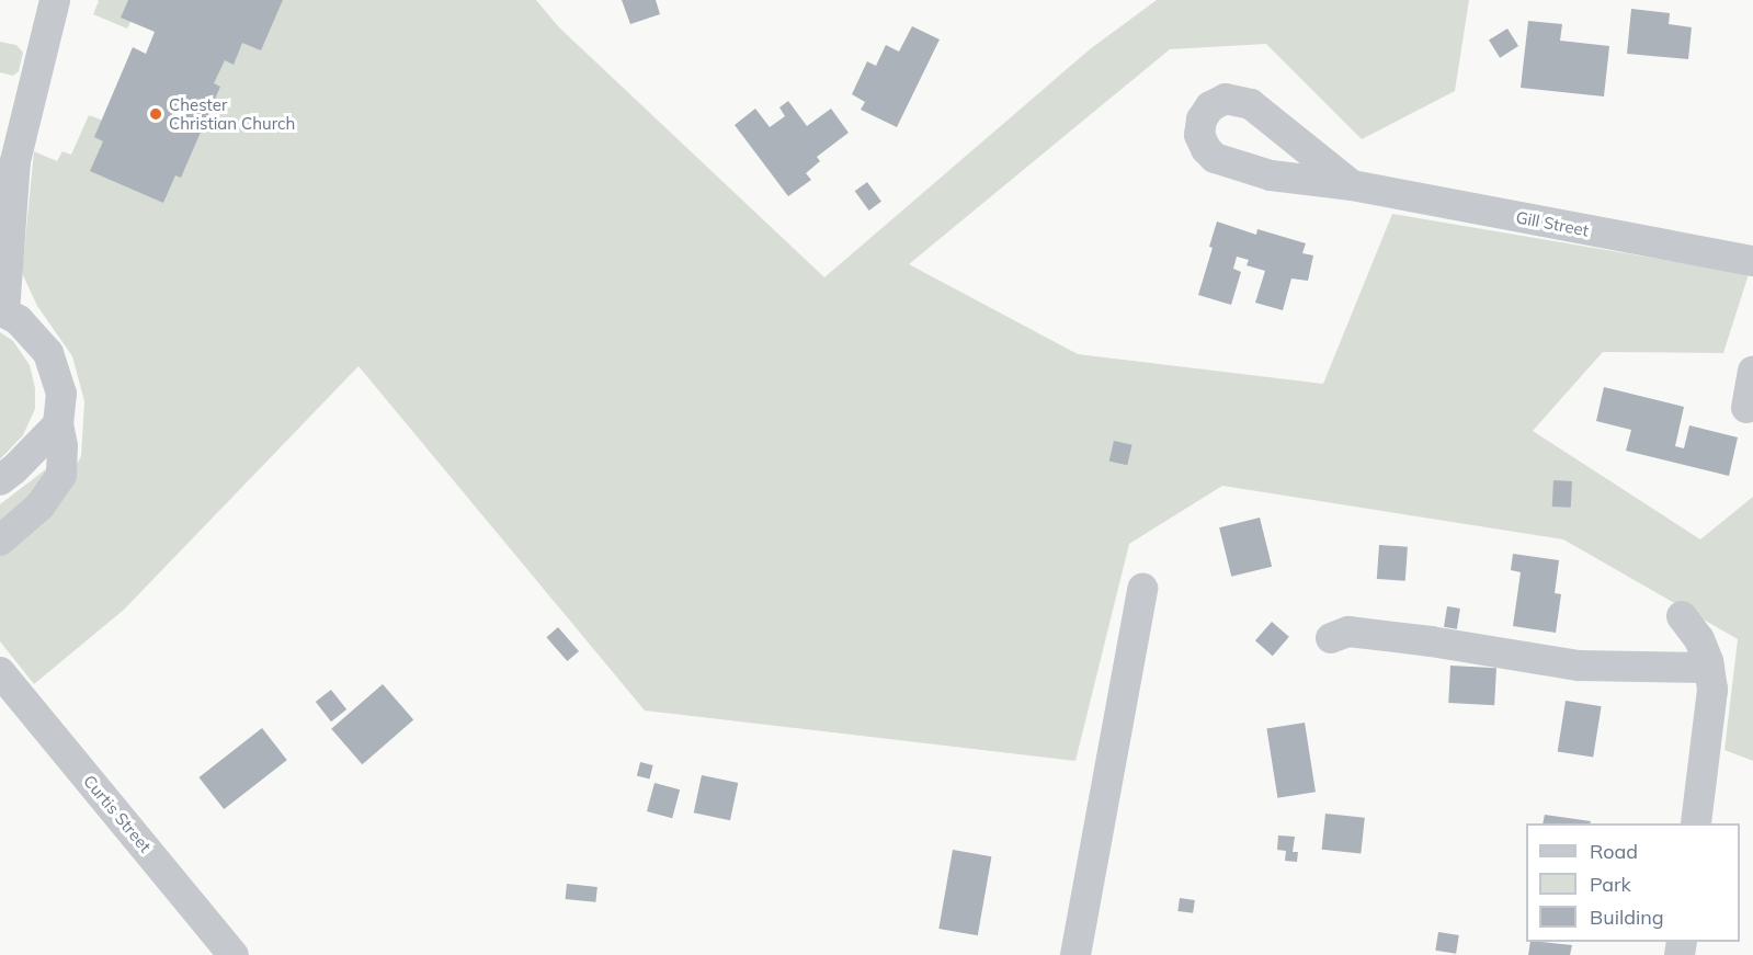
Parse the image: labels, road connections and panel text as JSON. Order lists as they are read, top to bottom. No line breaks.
{"streets":{"street":["Gill Street","Curtis Street"]},"places":["Chester Christian Church"],"legend":["Road","Park","Building"]}
